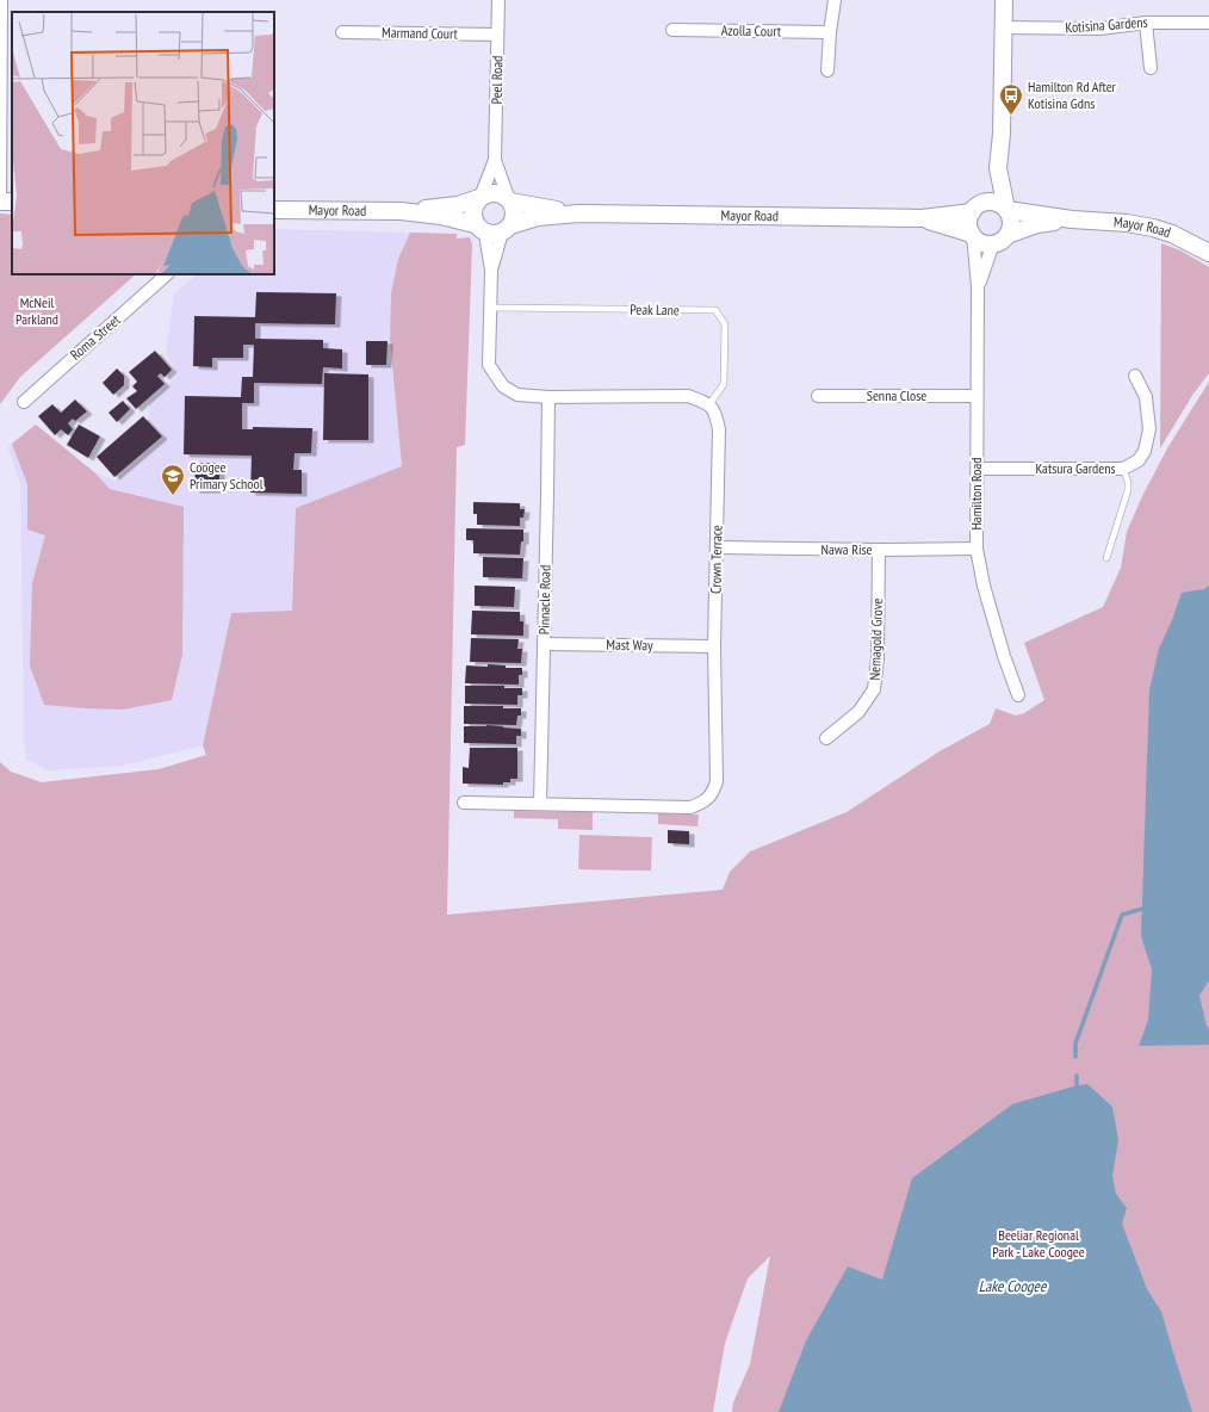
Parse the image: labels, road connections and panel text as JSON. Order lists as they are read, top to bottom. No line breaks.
{"streets":{"main road":["Mayor Road"],"street":["Kotisina Gardens","Azolla Court","Marmand Court","Peel Road","Roma Street","Senna Close","Katsura Gardens","Hamilton Road","Nawa Rise","Crown Terrace","Pinnacle Road","Nemagold Grove","Mast Way"],"lane":["Peak Lane"]},"crossings":[["Marmand Court","Peel Road"],["Peel Road","Mayor Road"],["Mayor Road","Hamilton Road"],["Peak Lane","Crown Terrace"],["Senna Close","Hamilton Road"],["Katsura Gardens","Hamilton Road"],["Hamilton Road","Nawa Rise"],["Nawa Rise","Crown Terrace"],["Nawa Rise","Nemagold Grove"],["Crown Terrace","Pinnacle Road"],["Crown Terrace","Mast Way"],["Pinnacle Road","Mast Way"]],"water":["Lake Coogee"],"parks":["McNeil Parkland","Beeliar Regional Park - Lake Coogee"],"places":{"bus stop":["Hamilton Rd After Kotisina Gdns"],"school or university":["Coogee Primary School"]}}
